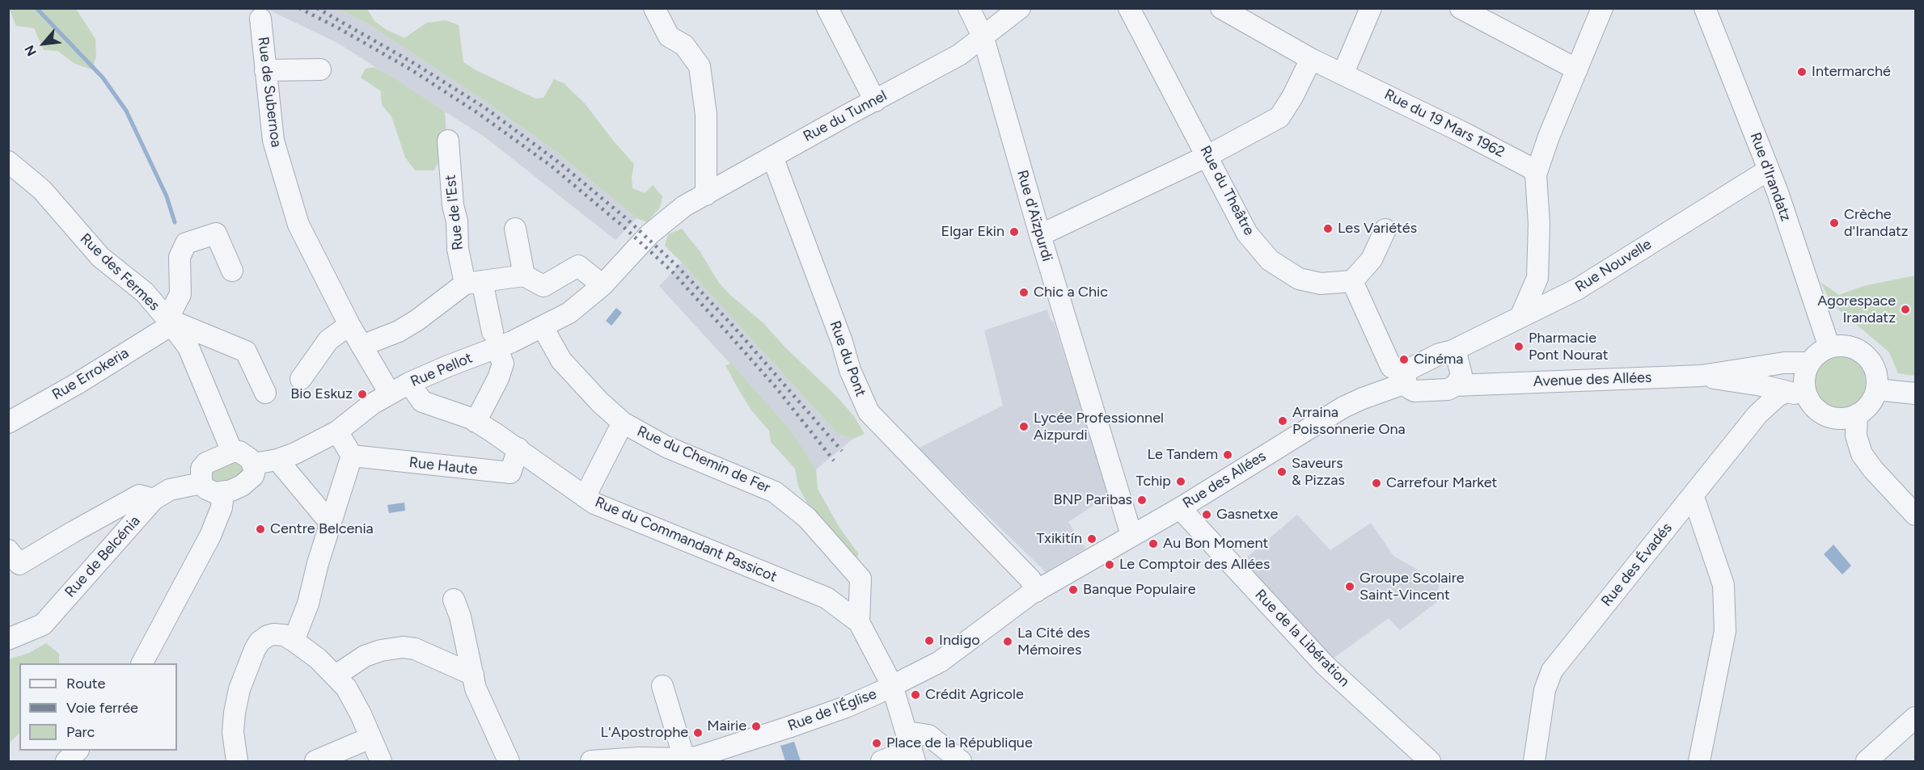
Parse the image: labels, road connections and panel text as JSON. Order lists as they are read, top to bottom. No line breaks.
{"streets":{"street":["Rue de Subernoa","Rue du Tunnel","Rue du 19 Mars 1962","Rue d'Irandatz","Rue du Theâtre","Rue de l'Est","Rue d'Aïzpurdi","Rue Nouvelle","Rue des Fermes","Rue du Pont","Rue Pellot","Rue Errokeria","Avenue des Allées","Rue du Chemin de Fer","Rue Haute","Rue des Allées","Rue du Commandant Passicot","Rue de Belcénia","Rue des Évadés","Rue de la Libération","Rue de l'Église"]},"crossings":[["Rue du Tunnel","Rue d'Aïzpurdi"],["Rue du Tunnel","Rue du Pont"],["Rue du Tunnel","Rue Pellot"],["Rue d'Irandatz","Rue Nouvelle"],["Rue d'Irandatz","Avenue des Allées"],["Rue de l'Est","Rue Pellot"],["Rue de l'Est","Rue du Commandant Passicot"],["Rue d'Aïzpurdi","Rue des Allées"],["Rue Nouvelle","Rue des Allées"],["Rue des Fermes","Rue Pellot"],["Rue des Fermes","Rue Errokeria"],["Rue des Fermes","Rue de Belcénia"],["Rue du Pont","Rue des Allées"],["Rue du Pont","Rue de l'Église"],["Rue Pellot","Rue du Chemin de Fer"],["Rue Pellot","Rue du Commandant Passicot"],["Rue Pellot","Rue de Belcénia"],["Avenue des Allées","Rue des Évadés"],["Rue du Chemin de Fer","Rue du Commandant Passicot"],["Rue Haute","Rue du Commandant Passicot"],["Rue des Allées","Rue de la Libération"],["Rue des Allées","Rue de l'Église"],["Rue du Commandant Passicot","Rue de l'Église"]],"places":["Intermarché","Crèche d'Irandatz","Les Variétés","Elgar Ekin","Chic a Chic","Agorespace Irandatz","Pharmacie Pont Nourat","Cinéma","Bio Eskuz","Arraina Poissonnerie Ona","Lycée Professionnel Aizpurdi","Le Tandem","Saveurs & Pizzas","Tchip","Carrefour Market","BNP Paribas","Gasnetxe","Centre Belcenia","Txikitín","Au Bon Moment","Le Comptoir des Allées","Groupe Scolaire Saint-Vincent","Banque Populaire","Indigo","La Cité des Mémoires","Crédit Agricole","Mairie","L'Apostrophe","Place de la République"],"legend":["Route","Voie ferrée","Parc"],"north":"bottom left"}
